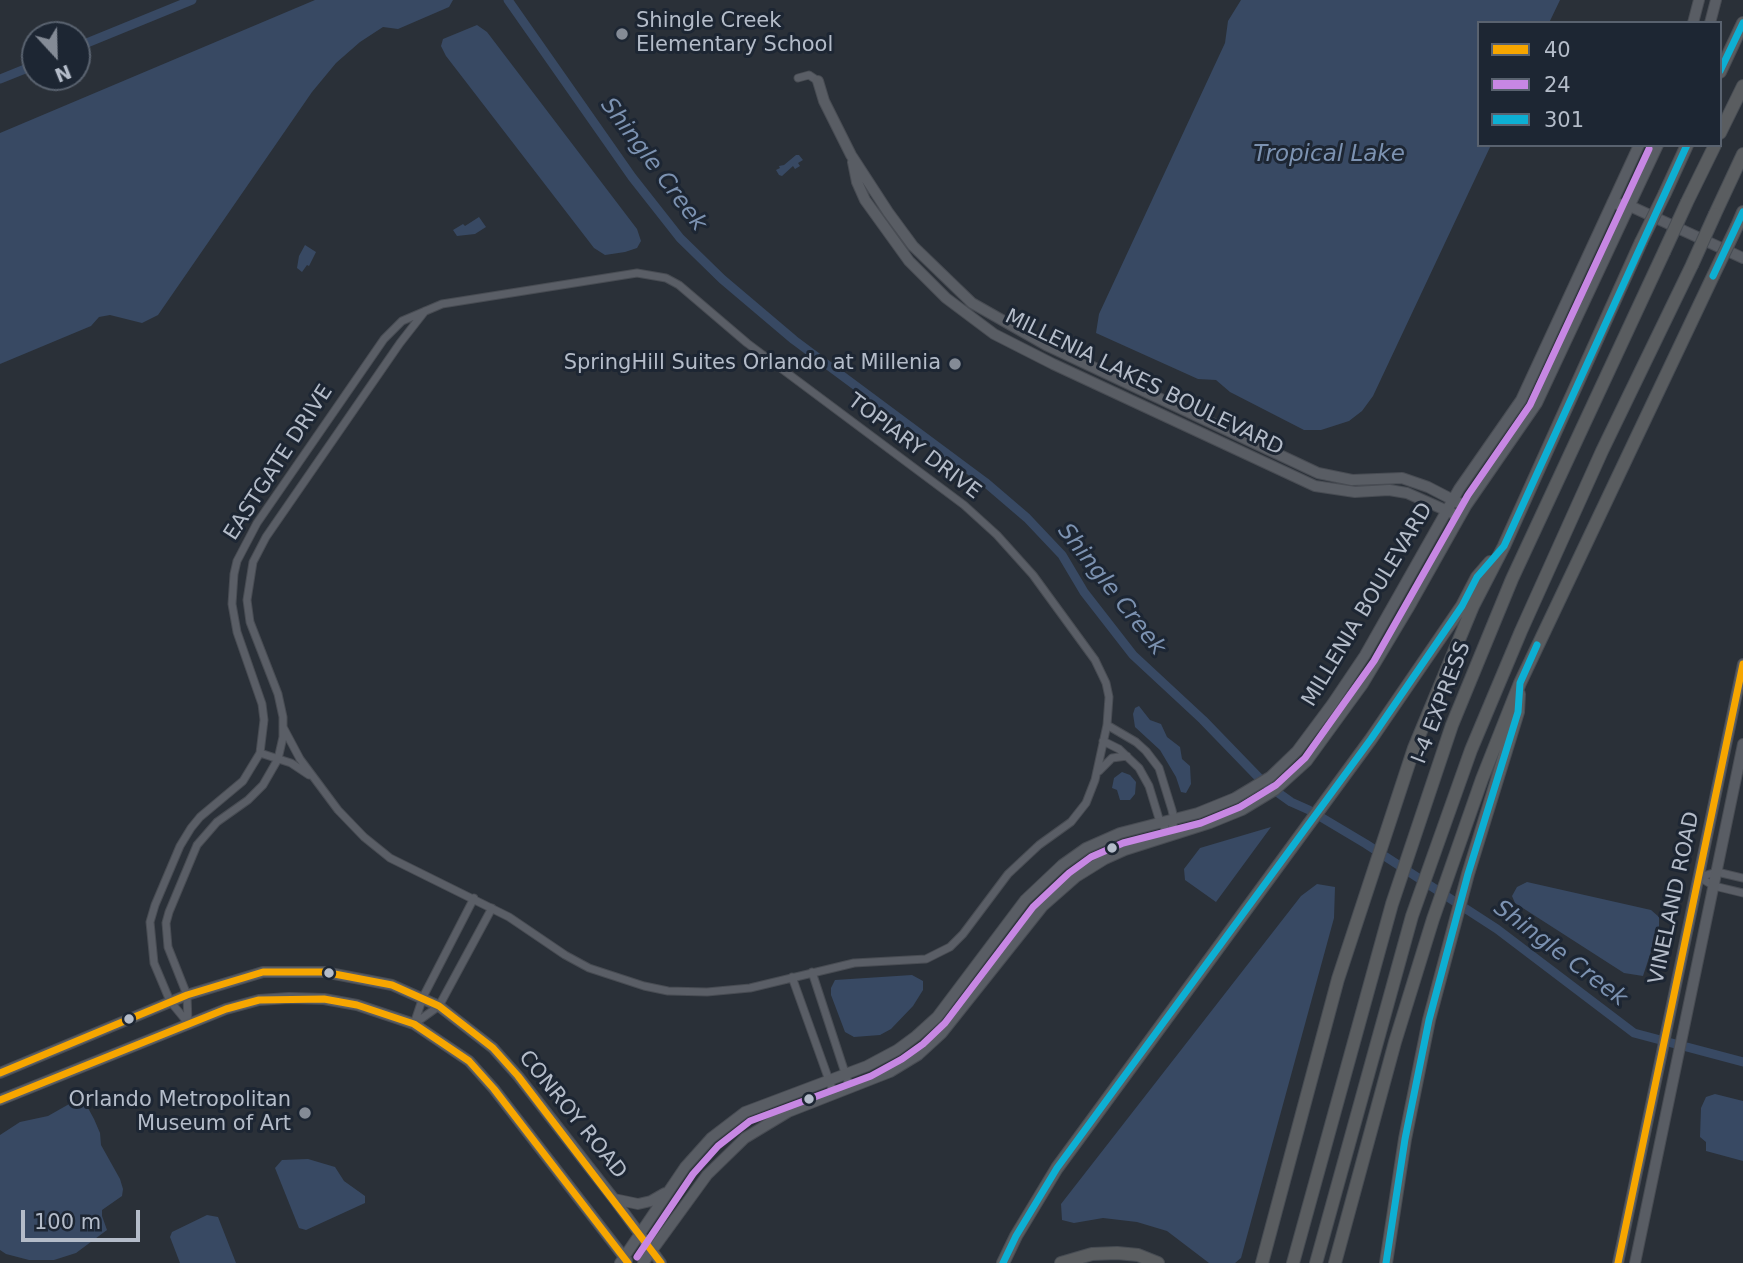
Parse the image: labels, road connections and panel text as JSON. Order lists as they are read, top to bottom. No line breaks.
{"streets":{"highway":["I-4 EXPRESS"],"street":["MILLENIA LAKES BOULEVARD","TOPIARY DRIVE","EASTGATE DRIVE","MILLENIA BOULEVARD","VINELAND ROAD","CONROY ROAD"]},"crossings":[["MILLENIA LAKES BOULEVARD","MILLENIA BOULEVARD"],["TOPIARY DRIVE","EASTGATE DRIVE"],["EASTGATE DRIVE","CONROY ROAD"],["MILLENIA BOULEVARD","CONROY ROAD"]],"water":["Tropical Lake","Shingle Creek"],"places":["Shingle Creek Elementary School","SpringHill Suites Orlando at Millenia","Orlando Metropolitan Museum of Art"],"lines":["transit line 301","transit line 24","transit line 40"],"legend":["40","24","301"],"scale_bar":"100 m","north":"bottom"}
